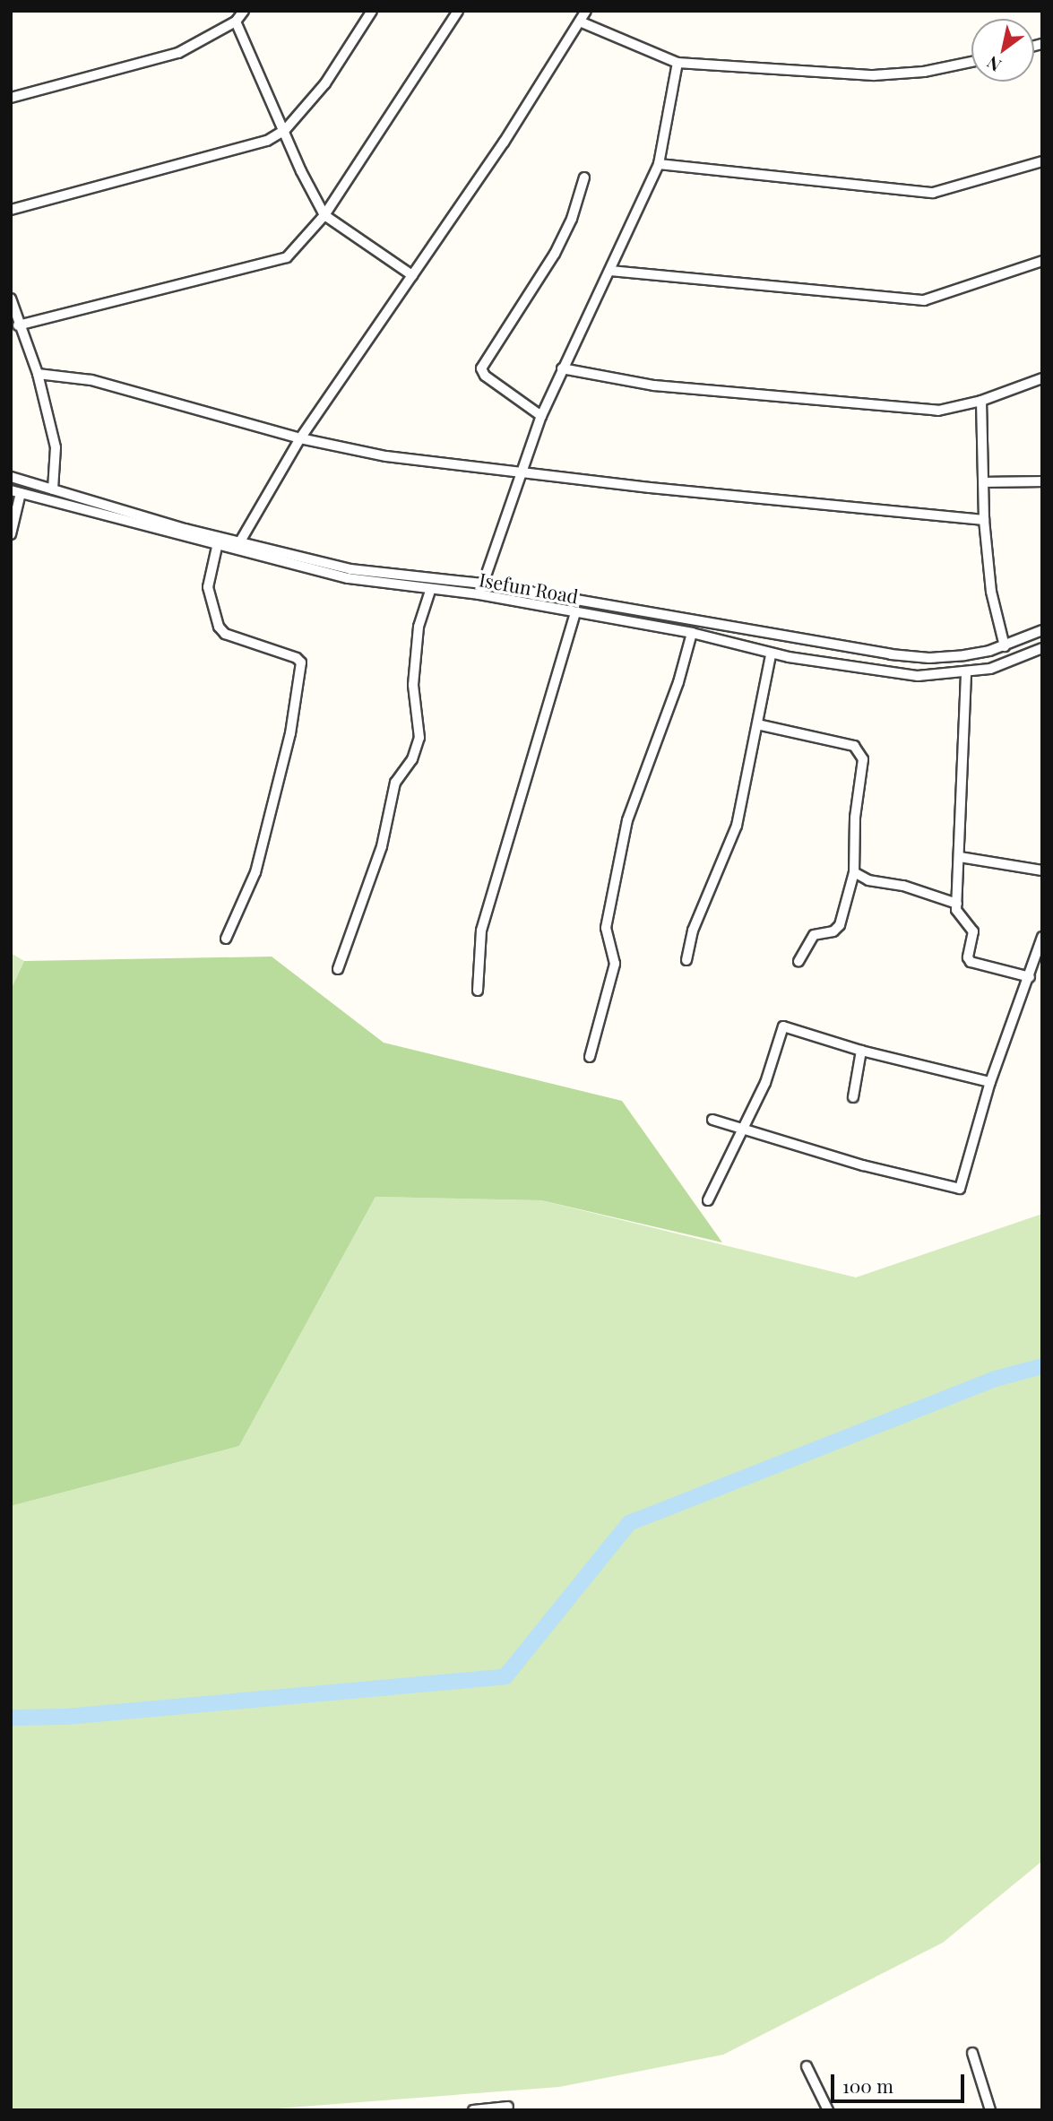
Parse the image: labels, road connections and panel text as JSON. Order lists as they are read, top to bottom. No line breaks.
{"streets":{"street":["Isefun Road"]},"scale_bar":"100 m","north":"bottom left"}
